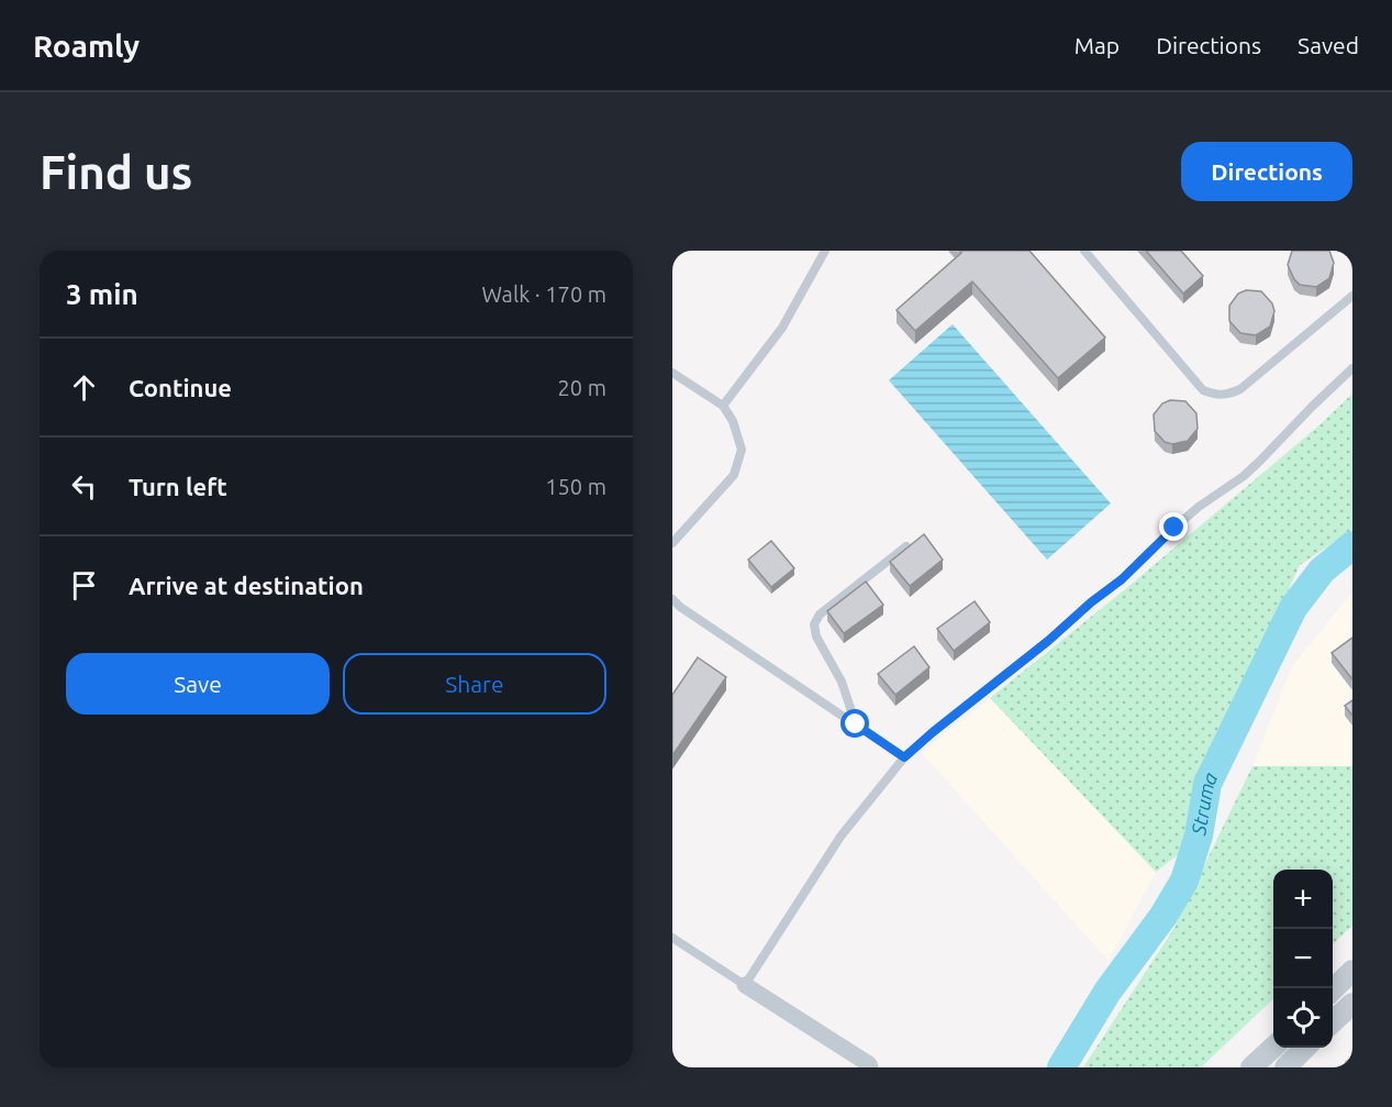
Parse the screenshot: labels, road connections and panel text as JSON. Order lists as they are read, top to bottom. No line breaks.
{"water":["Struma"],"page":{"header":"Roamly","nav":["Map","Directions","Saved"],"buttons":["Directions",["Save","Share"]],"title":"Find us","heading":["3 min","Walk · 170 m"],"list":[["Continue","20 m"],["Turn left","150 m"],"Arrive at destination"],"map_buttons":["+","−"]}}
